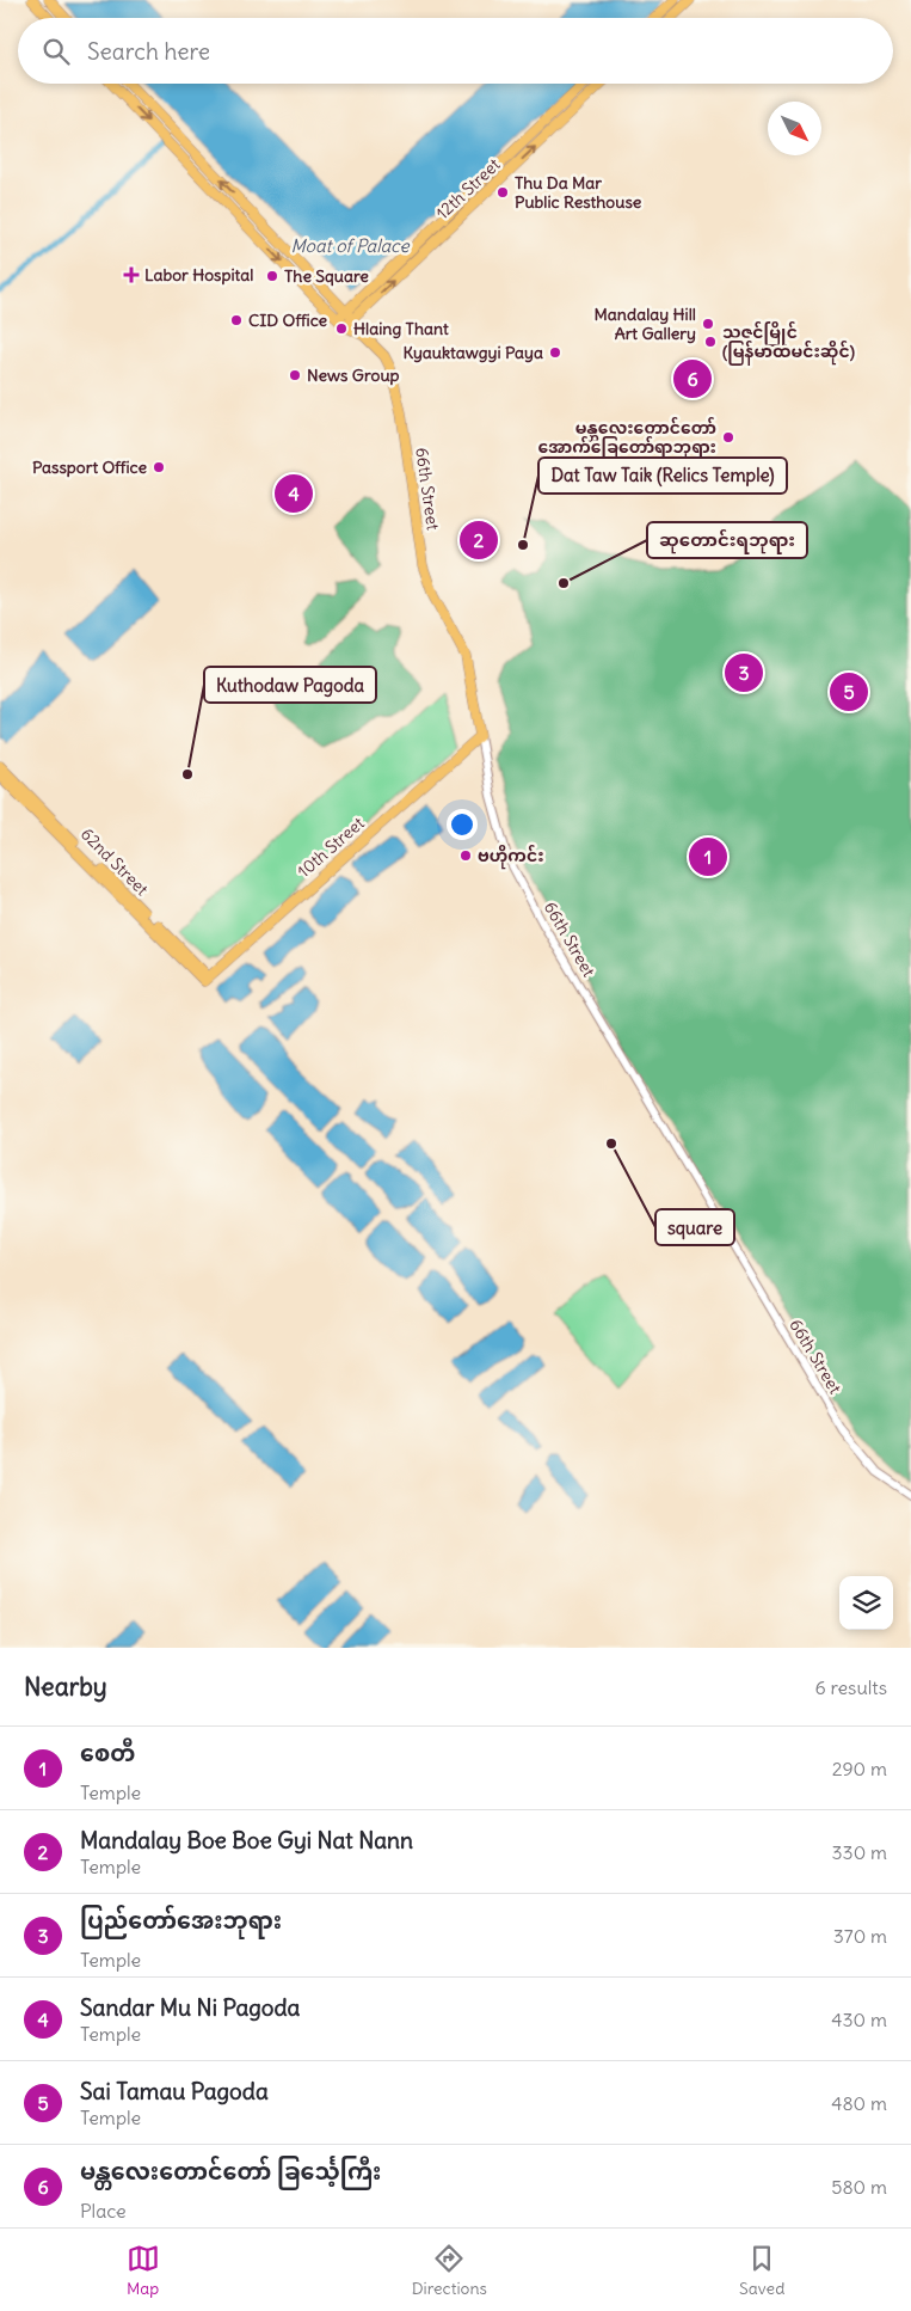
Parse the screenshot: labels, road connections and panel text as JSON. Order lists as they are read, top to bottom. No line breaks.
{"streets":{"main road":["12th Street","66th Street","10th Street","62nd Street"]},"crossings":[["12th Street","66th Street"],["66th Street","10th Street"],["10th Street","62nd Street"]],"water":["Moat of Palace"],"places":{"other":["Thu Da Mar Public Resthouse","The Square","CID Office","Mandalay Hill Art Gallery","Hlaing Thant","သဇင်မြိုင် (မြန်မာထမင်းဆိုင်)","Kyauktawgyi Paya","News Group","မန္တ‌လေးတောင်တော် အောက်ခြေတော်ရာဘုရား‌","Passport Office","Dat Taw Taik (Relics Temple)","ဆုတောင်းရဘုရား","Kuthodaw Pagoda","ဗဟိုကင်း","square"],"health":["Labor Hospital"]},"north":"bottom right","page":{"search":"Search here","pins":["6","4","2","3","5","1"],"heading":["Nearby","6 results"],"list":[{"mark":"1","name":"စေတီ","note":"Temple","value":"290 m"},{"mark":"2","name":"Mandalay Boe Boe Gyi Nat Nann","note":"Temple","value":"330 m"},{"mark":"3","name":"ပြည်တော်အေးဘုရား","note":"Temple","value":"370 m"},{"mark":"4","name":"Sandar Mu Ni Pagoda","note":"Temple","value":"430 m"},{"mark":"5","name":"Sai Tamau Pagoda","note":"Temple","value":"480 m"},{"mark":"6","name":"မန္တလေးတောင်တော် ‌ခြင်္သေ့ကြီး","note":"Place","value":"580 m"}],"nav":["Map","Directions","Saved"]}}
